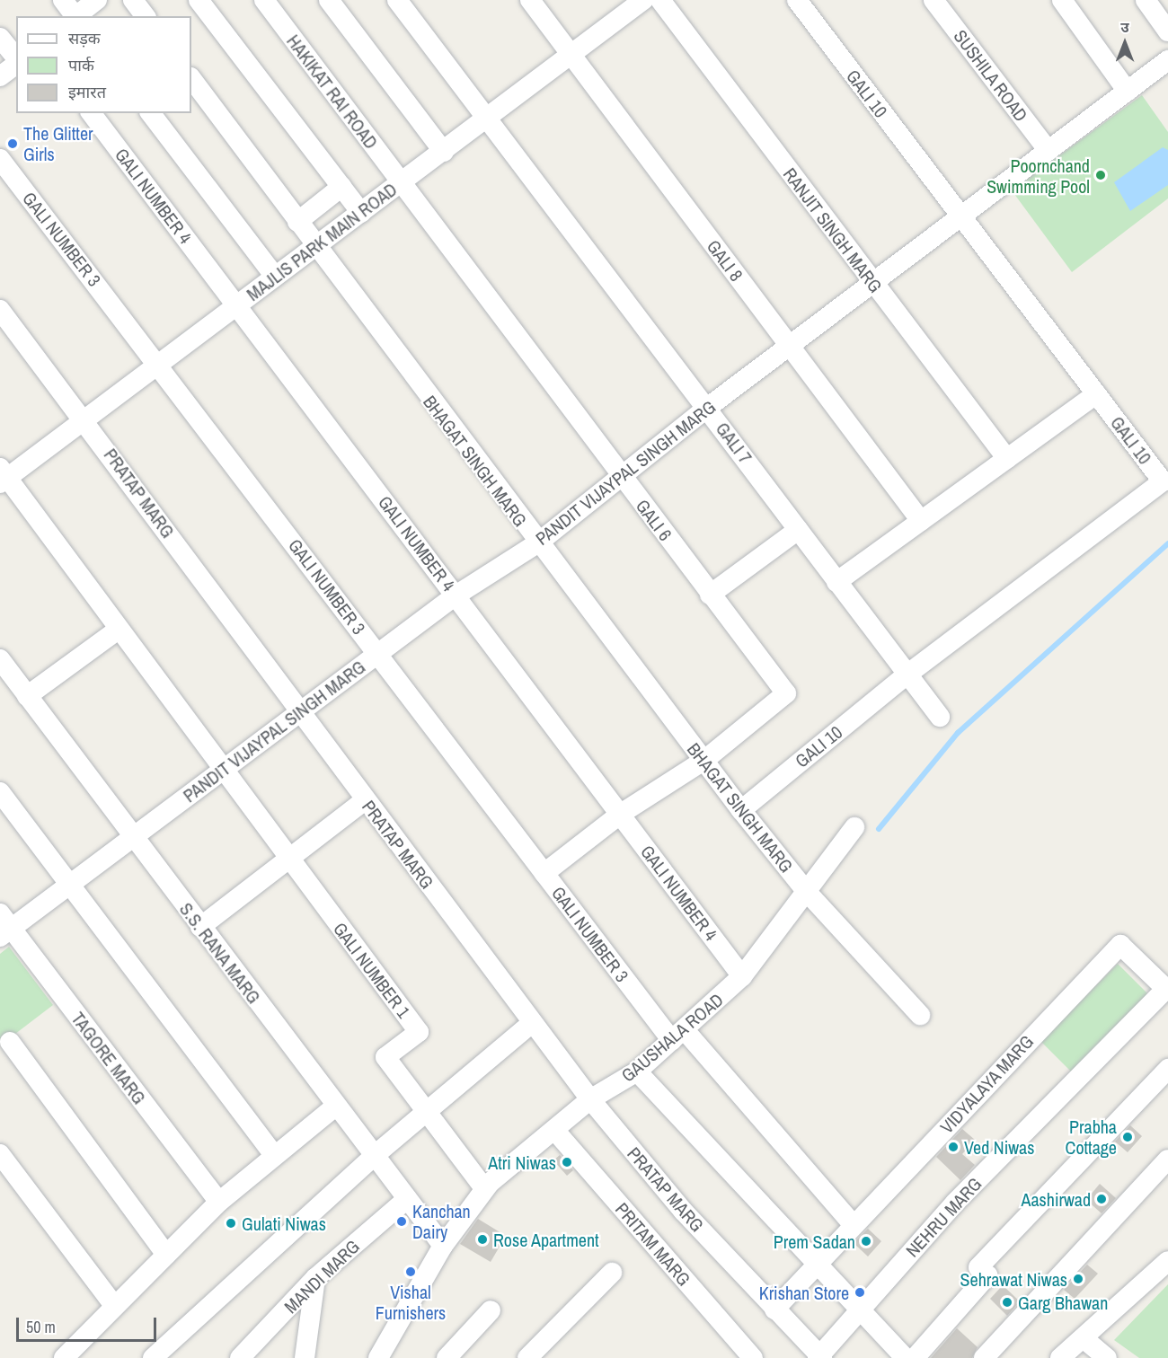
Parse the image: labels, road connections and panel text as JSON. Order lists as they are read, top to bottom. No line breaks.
{"streets":{"street":["SUSHILA ROAD","HAKIKAT RAI ROAD","GALI 10","GALI NUMBER 4","RANJIT SINGH MARG","GALI NUMBER 3","MAJLIS PARK MAIN ROAD","GALI 8","GALI 7","BHAGAT SINGH MARG","PANDIT VIJAYPAL SINGH MARG","PRATAP MARG","GALI 6","S.S. RANA MARG","GALI NUMBER 1","GAUSHALA ROAD","TAGORE MARG","VIDYALAYA MARG","NEHRU MARG","PRITAM MARG","MANDI MARG"]},"crossings":[["SUSHILA ROAD","PANDIT VIJAYPAL SINGH MARG"],["HAKIKAT RAI ROAD","MAJLIS PARK MAIN ROAD"],["HAKIKAT RAI ROAD","GALI 6"],["GALI 10","GALI 7"],["GALI 10","BHAGAT SINGH MARG"],["GALI 10","PANDIT VIJAYPAL SINGH MARG"],["GALI NUMBER 4","MAJLIS PARK MAIN ROAD"],["GALI NUMBER 4","PANDIT VIJAYPAL SINGH MARG"],["GALI NUMBER 4","GAUSHALA ROAD"],["RANJIT SINGH MARG","PANDIT VIJAYPAL SINGH MARG"],["GALI NUMBER 3","MAJLIS PARK MAIN ROAD"],["GALI NUMBER 3","PANDIT VIJAYPAL SINGH MARG"],["GALI NUMBER 3","GAUSHALA ROAD"],["GALI NUMBER 3","VIDYALAYA MARG"],["MAJLIS PARK MAIN ROAD","GALI 8"],["MAJLIS PARK MAIN ROAD","GALI 7"],["MAJLIS PARK MAIN ROAD","BHAGAT SINGH MARG"],["MAJLIS PARK MAIN ROAD","PRATAP MARG"],["MAJLIS PARK MAIN ROAD","GALI 6"],["MAJLIS PARK MAIN ROAD","GALI NUMBER 1"],["GALI 8","PANDIT VIJAYPAL SINGH MARG"],["GALI 7","PANDIT VIJAYPAL SINGH MARG"],["BHAGAT SINGH MARG","PANDIT VIJAYPAL SINGH MARG"],["BHAGAT SINGH MARG","GALI 6"],["BHAGAT SINGH MARG","GAUSHALA ROAD"],["PANDIT VIJAYPAL SINGH MARG","PRATAP MARG"],["PANDIT VIJAYPAL SINGH MARG","GALI 6"],["PANDIT VIJAYPAL SINGH MARG","S.S. RANA MARG"],["PANDIT VIJAYPAL SINGH MARG","GALI NUMBER 1"],["PANDIT VIJAYPAL SINGH MARG","TAGORE MARG"],["PRATAP MARG","GAUSHALA ROAD"],["PRATAP MARG","VIDYALAYA MARG"],["PRATAP MARG","NEHRU MARG"],["S.S. RANA MARG","GAUSHALA ROAD"],["S.S. RANA MARG","MANDI MARG"],["GALI NUMBER 1","GAUSHALA ROAD"],["GAUSHALA ROAD","PRITAM MARG"],["VIDYALAYA MARG","NEHRU MARG"]],"places":["The Glitter Girls","Poornchand Swimming Pool","Prabha Cottage","Ved Niwas","Atri Niwas","Aashirwad","Kanchan Dairy","Gulati Niwas","Rose Apartment","Prem Sadan","Vishal Furnishers","Sehrawat Niwas","Krishan Store","Garg Bhawan"],"legend":["सड़क","पार्क","इमारत"],"scale_bar":"50 m","north":"top"}
